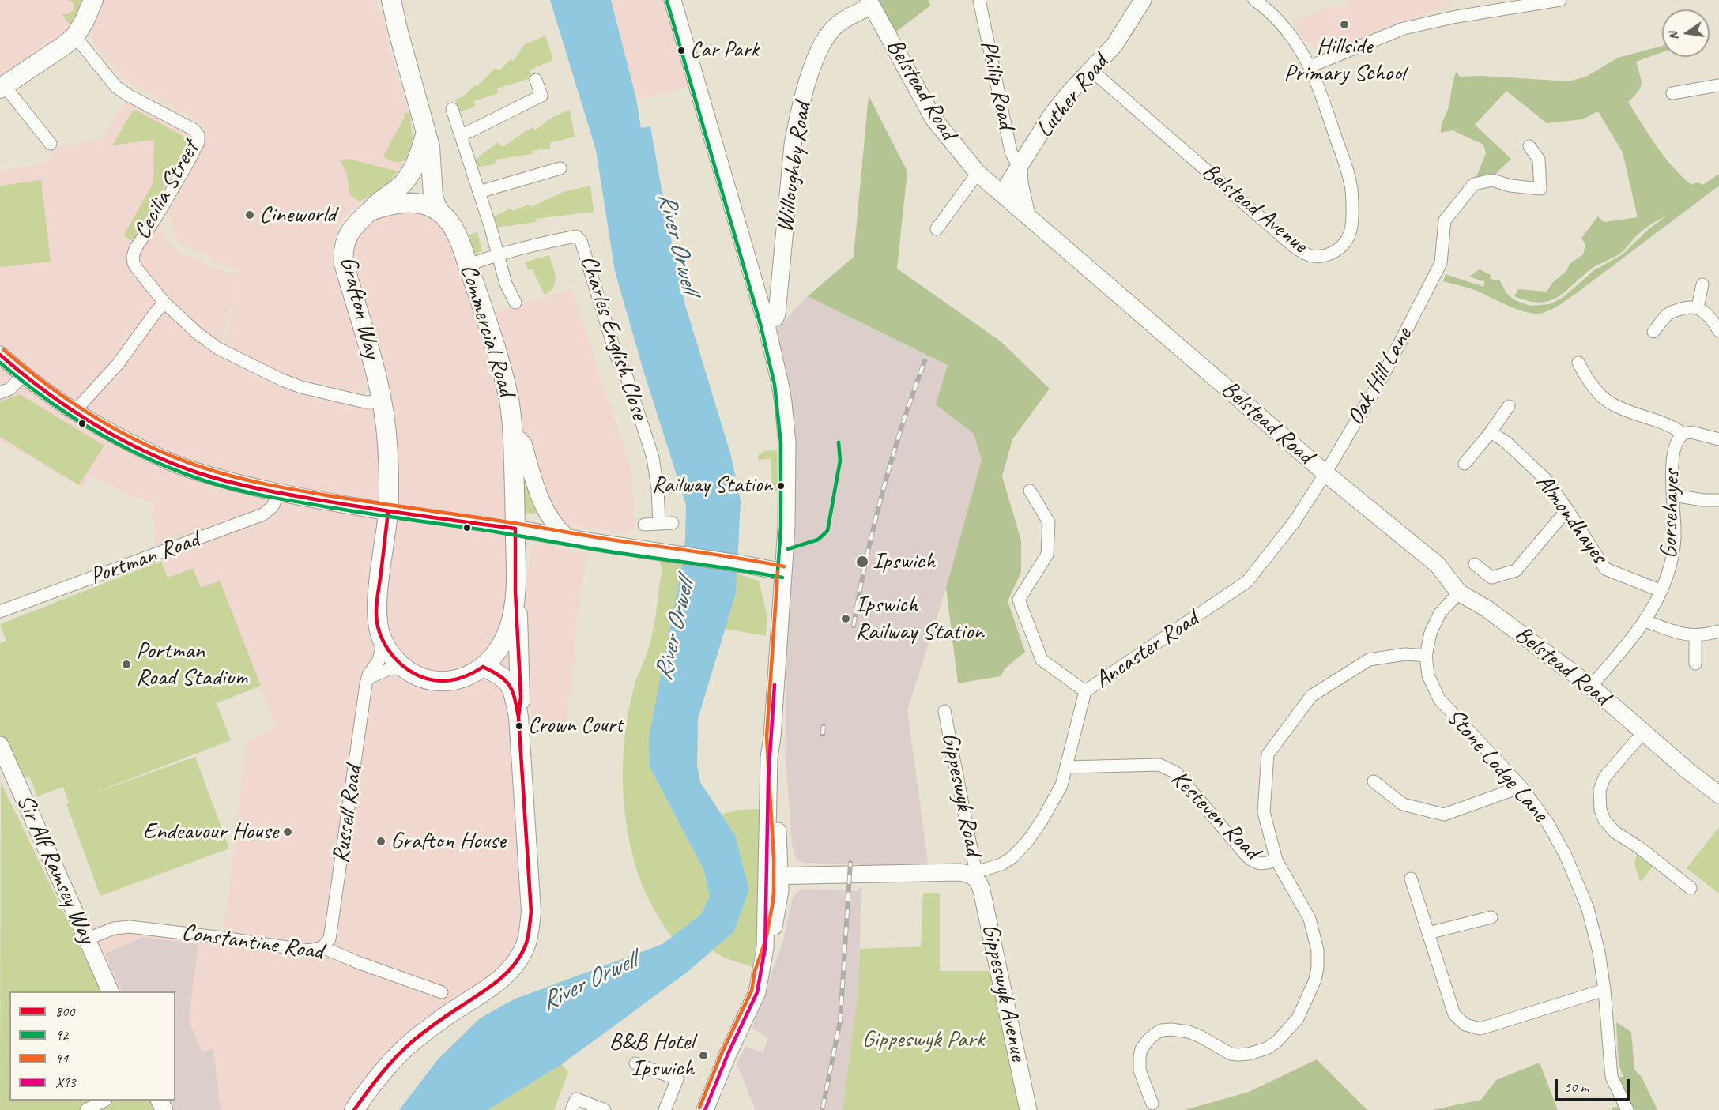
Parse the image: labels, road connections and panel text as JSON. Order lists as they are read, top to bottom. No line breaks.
{"streets":{"main road":["Grafton Way","Commercial Road"],"street":["Philip Road","Belstead Road","Luther Road","Willoughby Road","Cecilia Street","Belstead Avenue","Charles English Close","Oak Hill Lane","Gorsehayes","Almondhayes","Portman Road","Ancaster Road","Stone Lodge Lane","Gippeswyk Road","Russell Road","Kesteven Road","Sir Alf Ramsey Way","Constantine Road","Gippeswyk Avenue"]},"crossings":[["Philip Road","Luther Road"],["Belstead Road","Luther Road"],["Belstead Road","Willoughby Road"],["Belstead Road","Oak Hill Lane"],["Belstead Road","Gorsehayes"],["Belstead Road","Ancaster Road"],["Belstead Road","Stone Lodge Lane"],["Luther Road","Belstead Avenue"],["Grafton Way","Commercial Road"],["Grafton Way","Russell Road"],["Commercial Road","Charles English Close"],["Commercial Road","Russell Road"],["Oak Hill Lane","Ancaster Road"],["Gorsehayes","Almondhayes"],["Ancaster Road","Gippeswyk Road"],["Ancaster Road","Kesteven Road"],["Ancaster Road","Gippeswyk Avenue"],["Gippeswyk Road","Gippeswyk Avenue"],["Russell Road","Constantine Road"],["Sir Alf Ramsey Way","Constantine Road"]],"water":["River Orwell"],"parks":["Gippeswyk Park"],"places":["Hillside Primary School","Car Park","Cineworld","Railway Station","Ipswich","Ipswich Railway Station","Portman Road Stadium","Crown Court","Endeavour House","Grafton House","B&B Hotel Ipswich"],"lines":["transit line 92","transit line 91","transit line 800","transit line X93"],"legend":["800","92","91","X93"],"scale_bar":"50 m","north":"left"}
